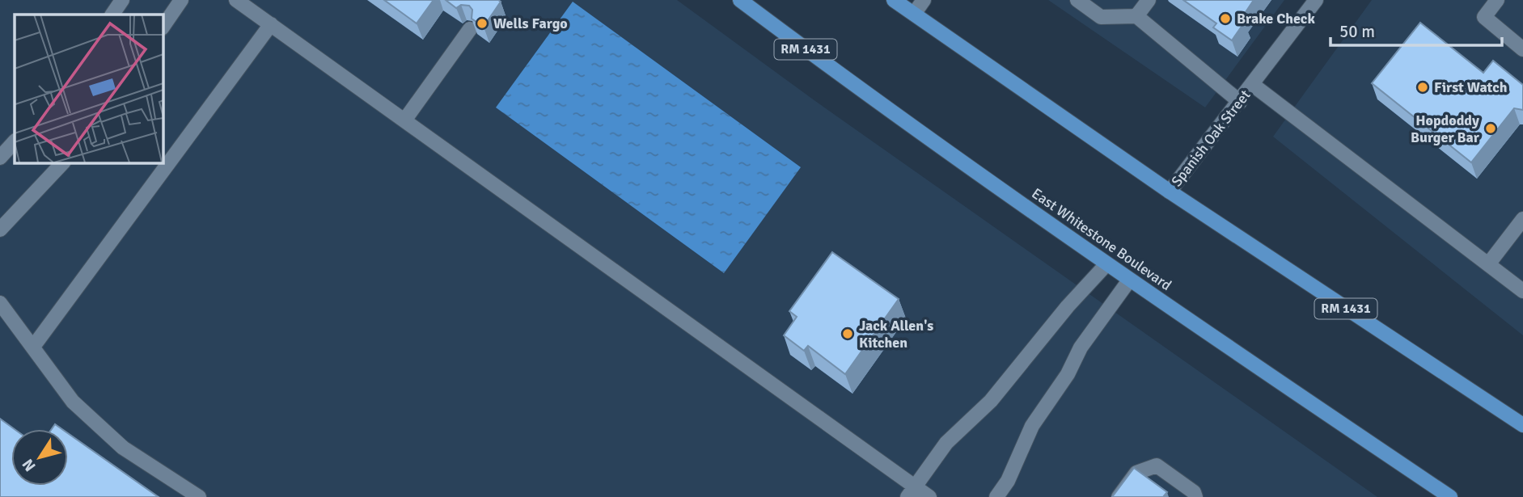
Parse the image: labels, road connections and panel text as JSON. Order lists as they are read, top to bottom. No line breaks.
{"streets":{"main road":["RM 1431","East Whitestone Boulevard"],"street":["Spanish Oak Street"]},"crossings":[["RM 1431","Spanish Oak Street"]],"places":["Brake Check","Wells Fargo","First Watch","Hopdoddy Burger Bar","Jack Allen's Kitchen"],"scale_bar":"50 m","north":"bottom left"}
